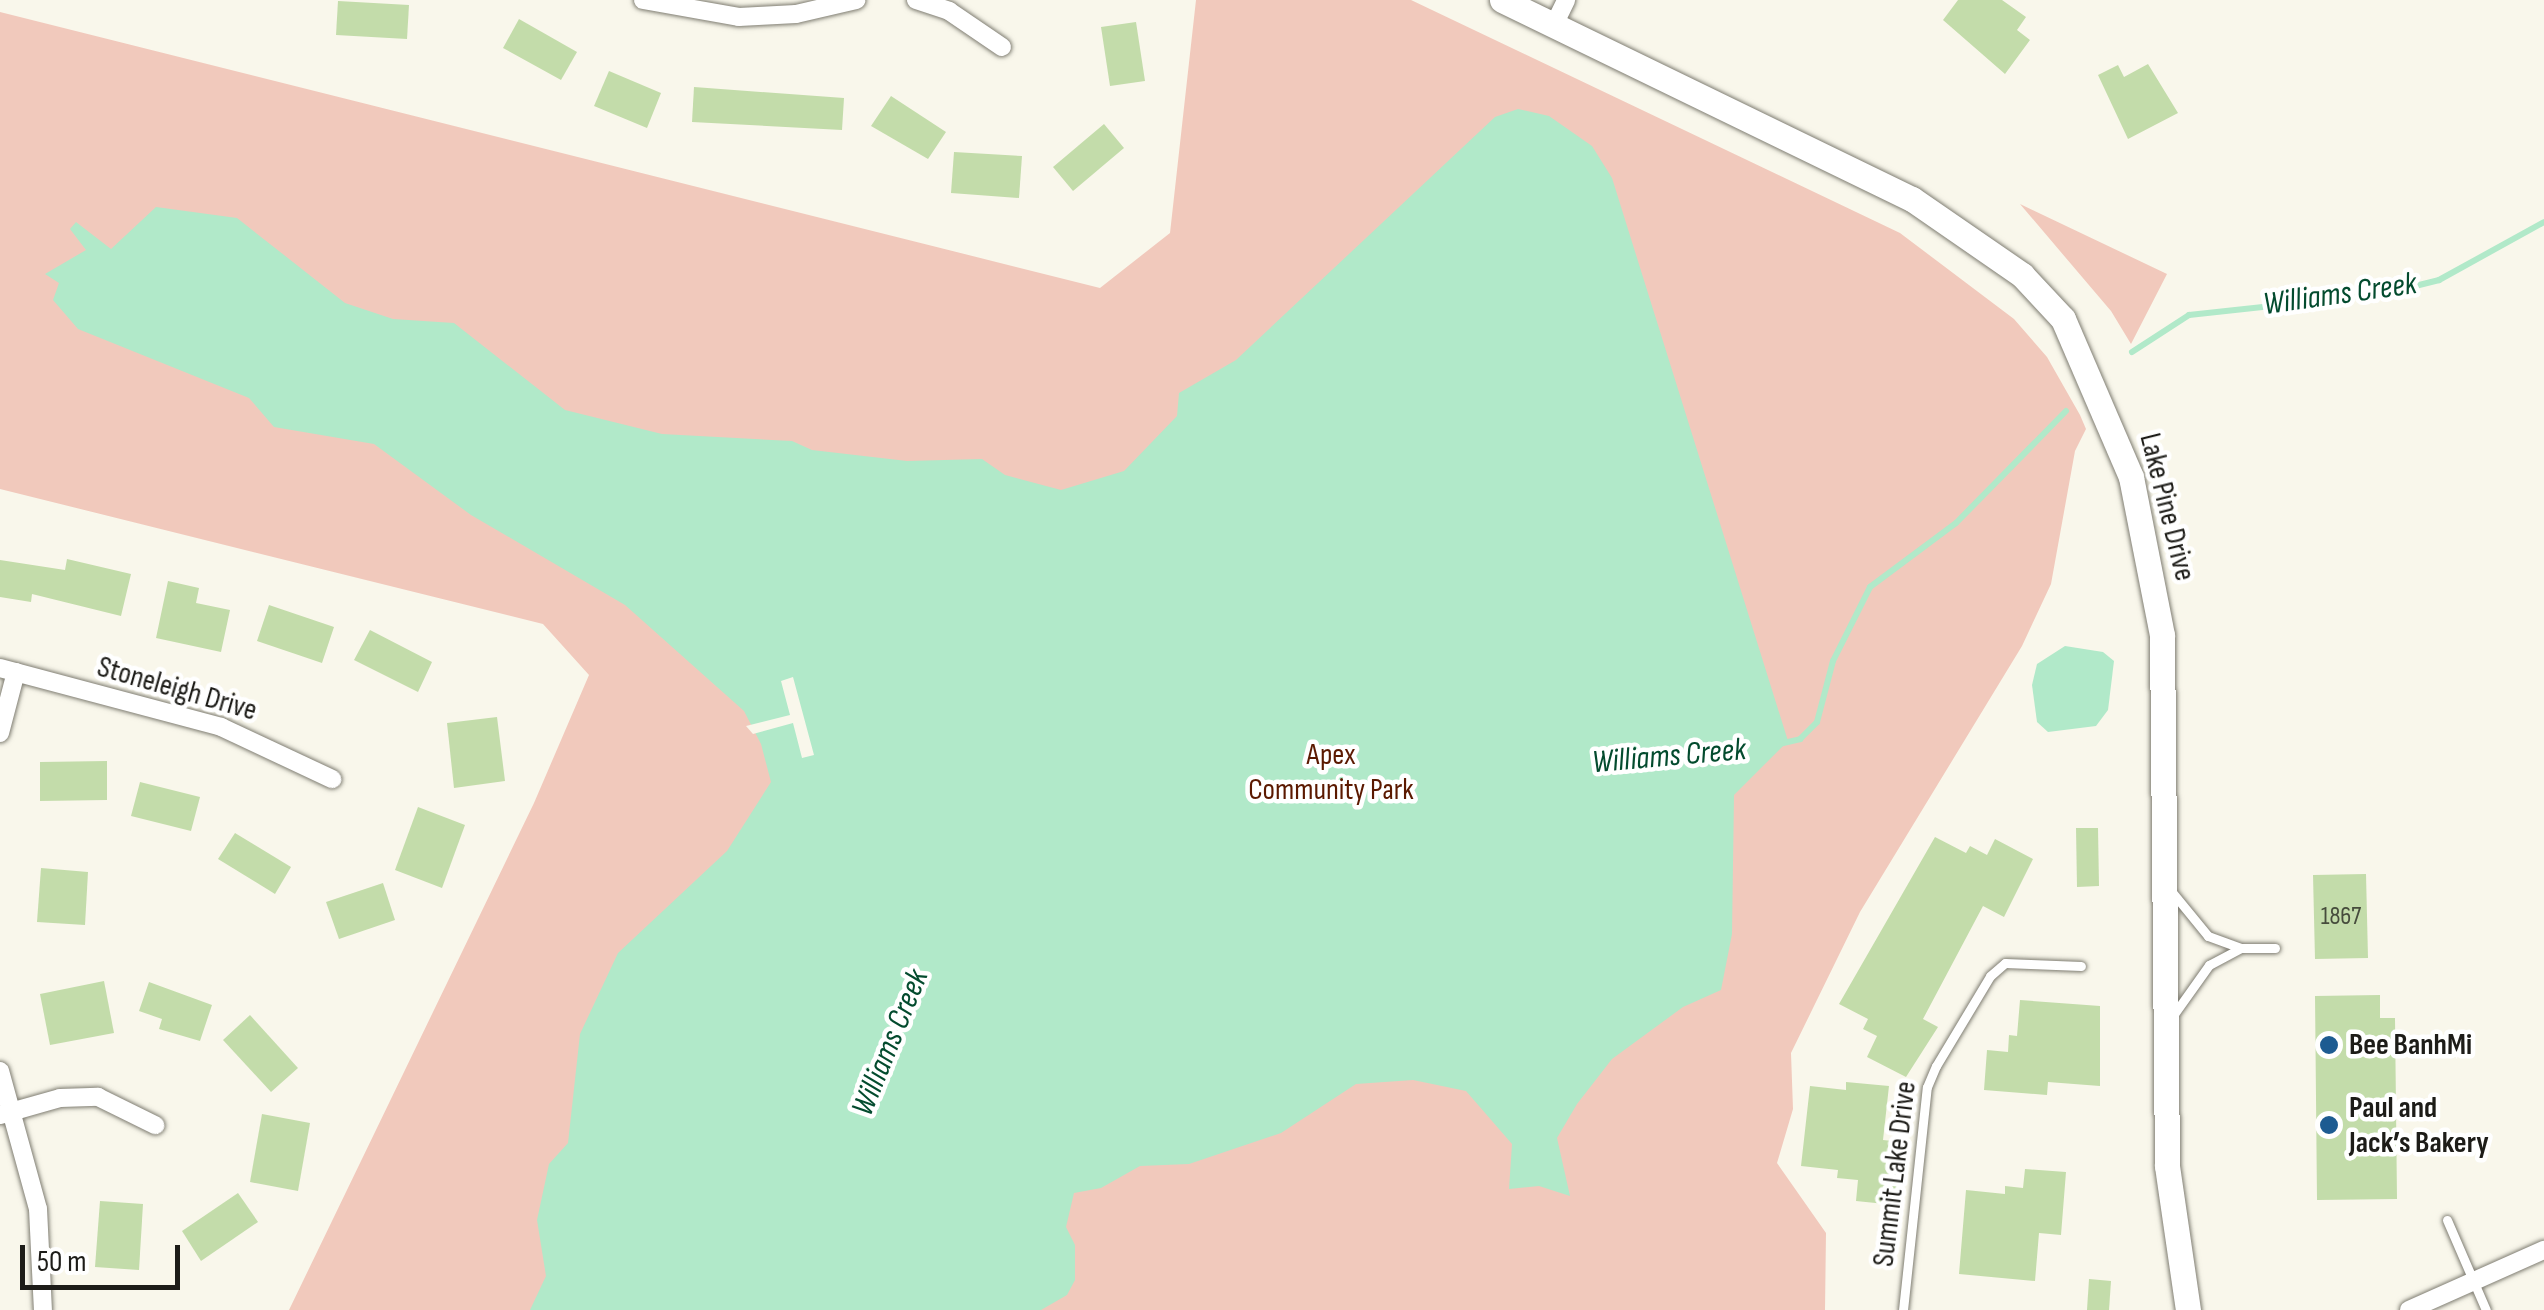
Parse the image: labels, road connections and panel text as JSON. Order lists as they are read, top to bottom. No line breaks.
{"streets":{"main road":["Lake Pine Drive"],"street":["Stoneleigh Drive"],"lane":["Summit Lake Drive"]},"water":["Williams Creek"],"parks":["Apex Community Park"],"places":["Bee BanhMi","Paul and Jack’s Bakery"],"house_numbers":["1867"],"scale_bar":"50 m"}
